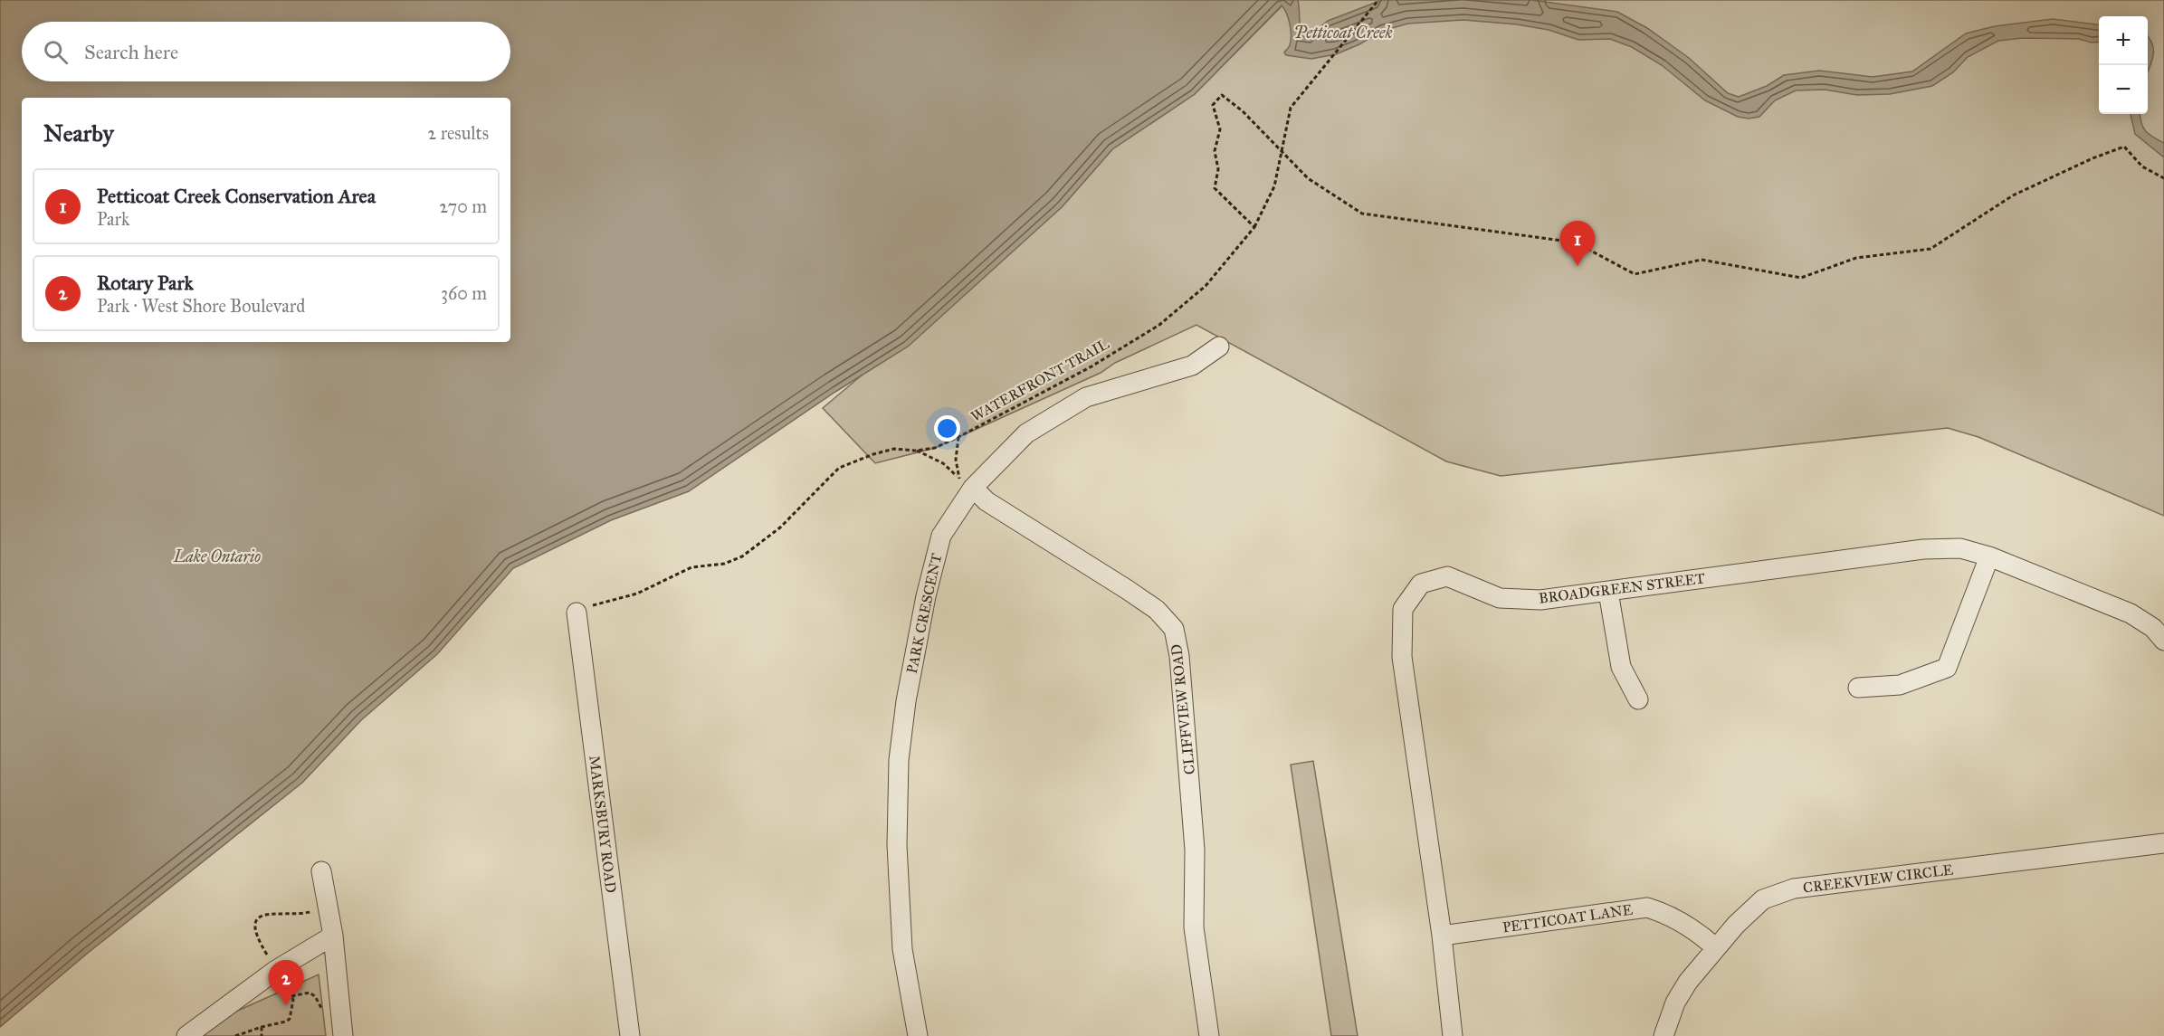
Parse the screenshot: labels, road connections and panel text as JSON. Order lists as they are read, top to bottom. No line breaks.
{"streets":{"street":["BROADGREEN STREET","PARK CRESCENT","CLIFFVIEW ROAD","MARKSBURY ROAD","CREEKVIEW CIRCLE","PETTICOAT LANE"],"path":["WATERFRONT TRAIL"]},"crossings":[["WATERFRONT TRAIL","MARKSBURY ROAD"],["BROADGREEN STREET","PETTICOAT LANE"],["PARK CRESCENT","CLIFFVIEW ROAD"],["CREEKVIEW CIRCLE","PETTICOAT LANE"]],"water":["Petticoat Creek","Lake Ontario"],"page":{"map_buttons":["+","−"],"search":"Search here","heading":["Nearby","2 results"],"list":[{"mark":"1","name":"Petticoat Creek Conservation Area","note":"Park","value":"270 m"},{"mark":"2","name":"Rotary Park","note":"Park · West Shore Boulevard","value":"360 m"}],"pins":["1","2"]}}
